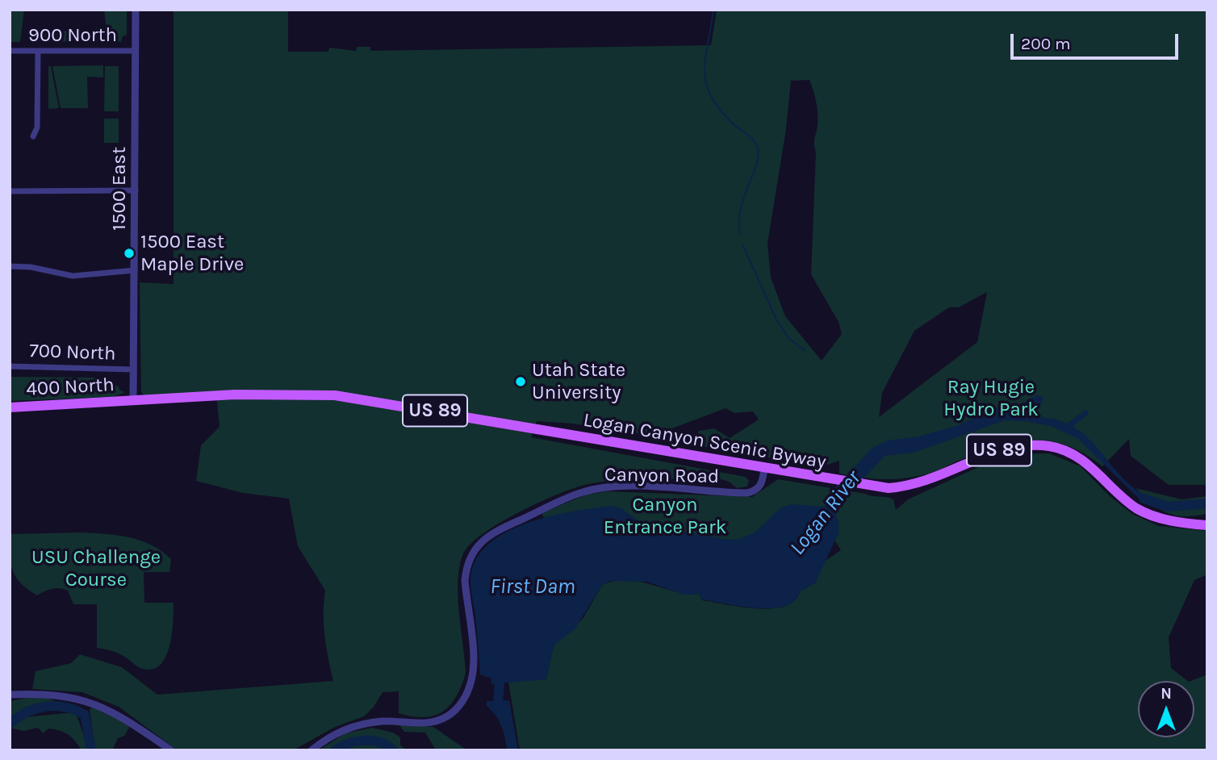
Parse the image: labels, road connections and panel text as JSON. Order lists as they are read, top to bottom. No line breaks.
{"streets":{"main road":["400 North","US 89","Logan Canyon Scenic Byway"],"street":["900 North","1500 East","700 North","Canyon Road"]},"crossings":[["900 North","1500 East"],["1500 East","700 North"],["1500 East","400 North"],["1500 East","Logan Canyon Scenic Byway"],["400 North","Logan Canyon Scenic Byway"],["Logan Canyon Scenic Byway","Canyon Road"]],"water":["Logan River","First Dam"],"parks":["Ray Hugie Hydro Park","Canyon Entrance Park","USU Challenge Course"],"places":["1500 East Maple Drive","Utah State University"],"scale_bar":"200 m","north":"top"}
